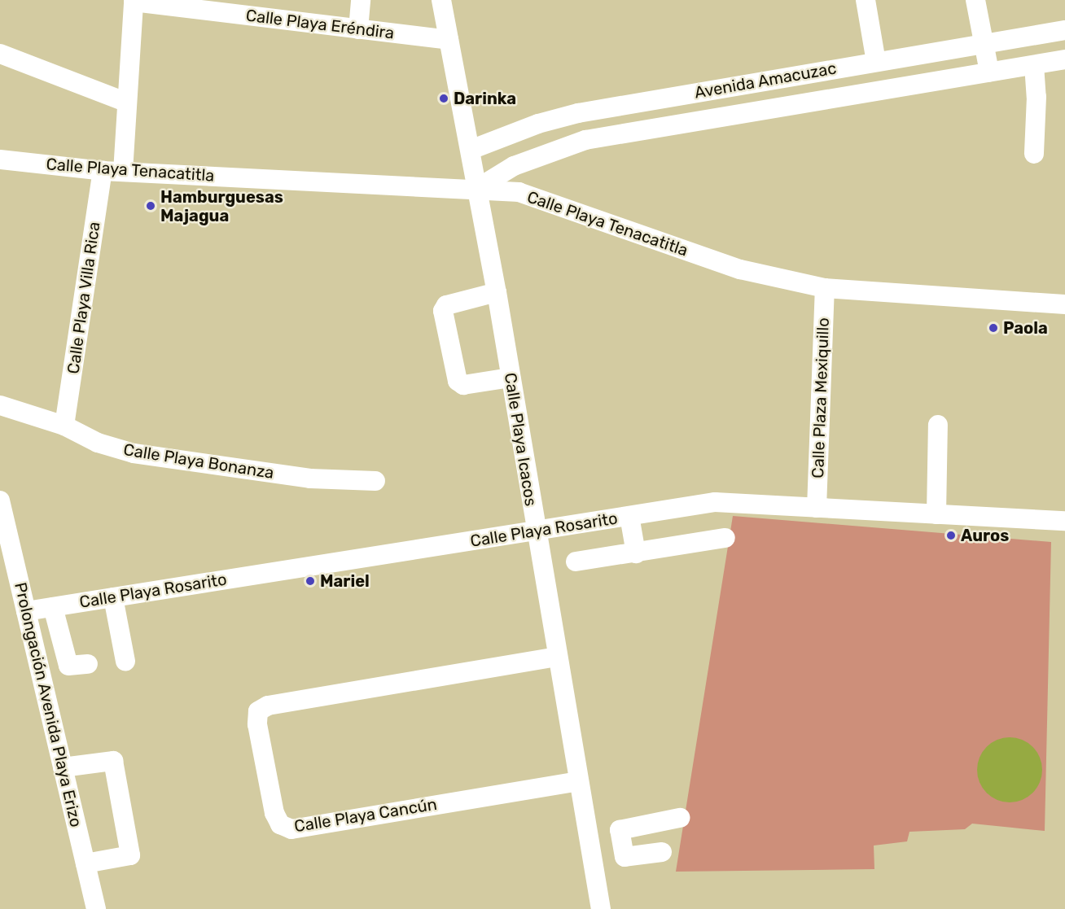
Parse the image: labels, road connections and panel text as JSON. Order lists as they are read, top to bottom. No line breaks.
{"streets":{"street":["Calle Playa Eréndira","Avenida Amacuzac","Calle Playa Tenacatitla","Calle Playa Villa Rica","Calle Plaza Mexiquillo","Calle Playa Icacos","Calle Playa Bonanza","Calle Playa Rosarito","Prolongación Avenida Playa Erizo","Calle Playa Cancún"]},"crossings":[["Calle Playa Eréndira","Calle Playa Icacos"],["Avenida Amacuzac","Calle Playa Tenacatitla"],["Avenida Amacuzac","Calle Playa Icacos"],["Calle Playa Tenacatitla","Calle Playa Villa Rica"],["Calle Playa Tenacatitla","Calle Plaza Mexiquillo"],["Calle Playa Tenacatitla","Calle Playa Icacos"],["Calle Playa Villa Rica","Calle Playa Bonanza"],["Calle Plaza Mexiquillo","Calle Playa Rosarito"],["Calle Playa Icacos","Calle Playa Rosarito"],["Calle Playa Icacos","Calle Playa Cancún"],["Calle Playa Rosarito","Prolongación Avenida Playa Erizo"]],"places":["Darinka","Hamburguesas Majagua","Paola","Auros","Mariel"]}
